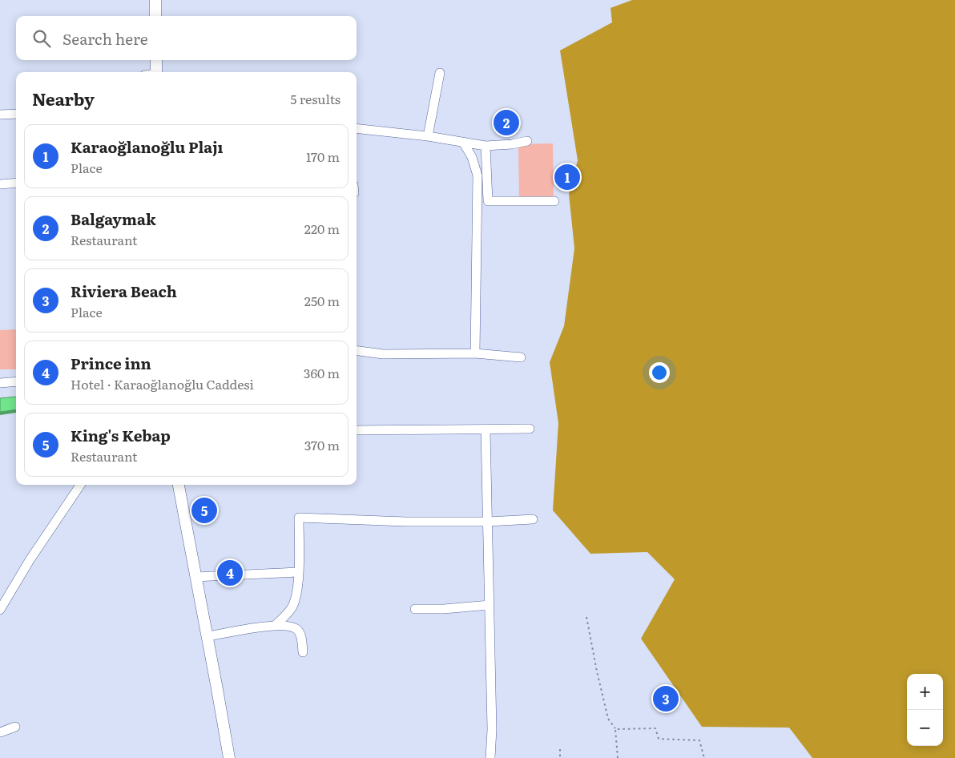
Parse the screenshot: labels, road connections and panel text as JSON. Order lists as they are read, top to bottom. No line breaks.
{"page":{"search":"Search here","heading":["Nearby","5 results"],"pins":["2","1","5","4","3"],"list":[{"mark":"1","name":"Karaoğlanoğlu Plajı","note":"Place","value":"170 m"},{"mark":"2","name":"Balgaymak","note":"Restaurant","value":"220 m"},{"mark":"3","name":"Riviera Beach","note":"Place","value":"250 m"},{"mark":"4","name":"Prince inn","note":"Hotel · Karaoğlanoğlu Caddesi","value":"360 m"},{"mark":"5","name":"King's Kebap","note":"Restaurant","value":"370 m"}],"map_buttons":["+","−"]}}
